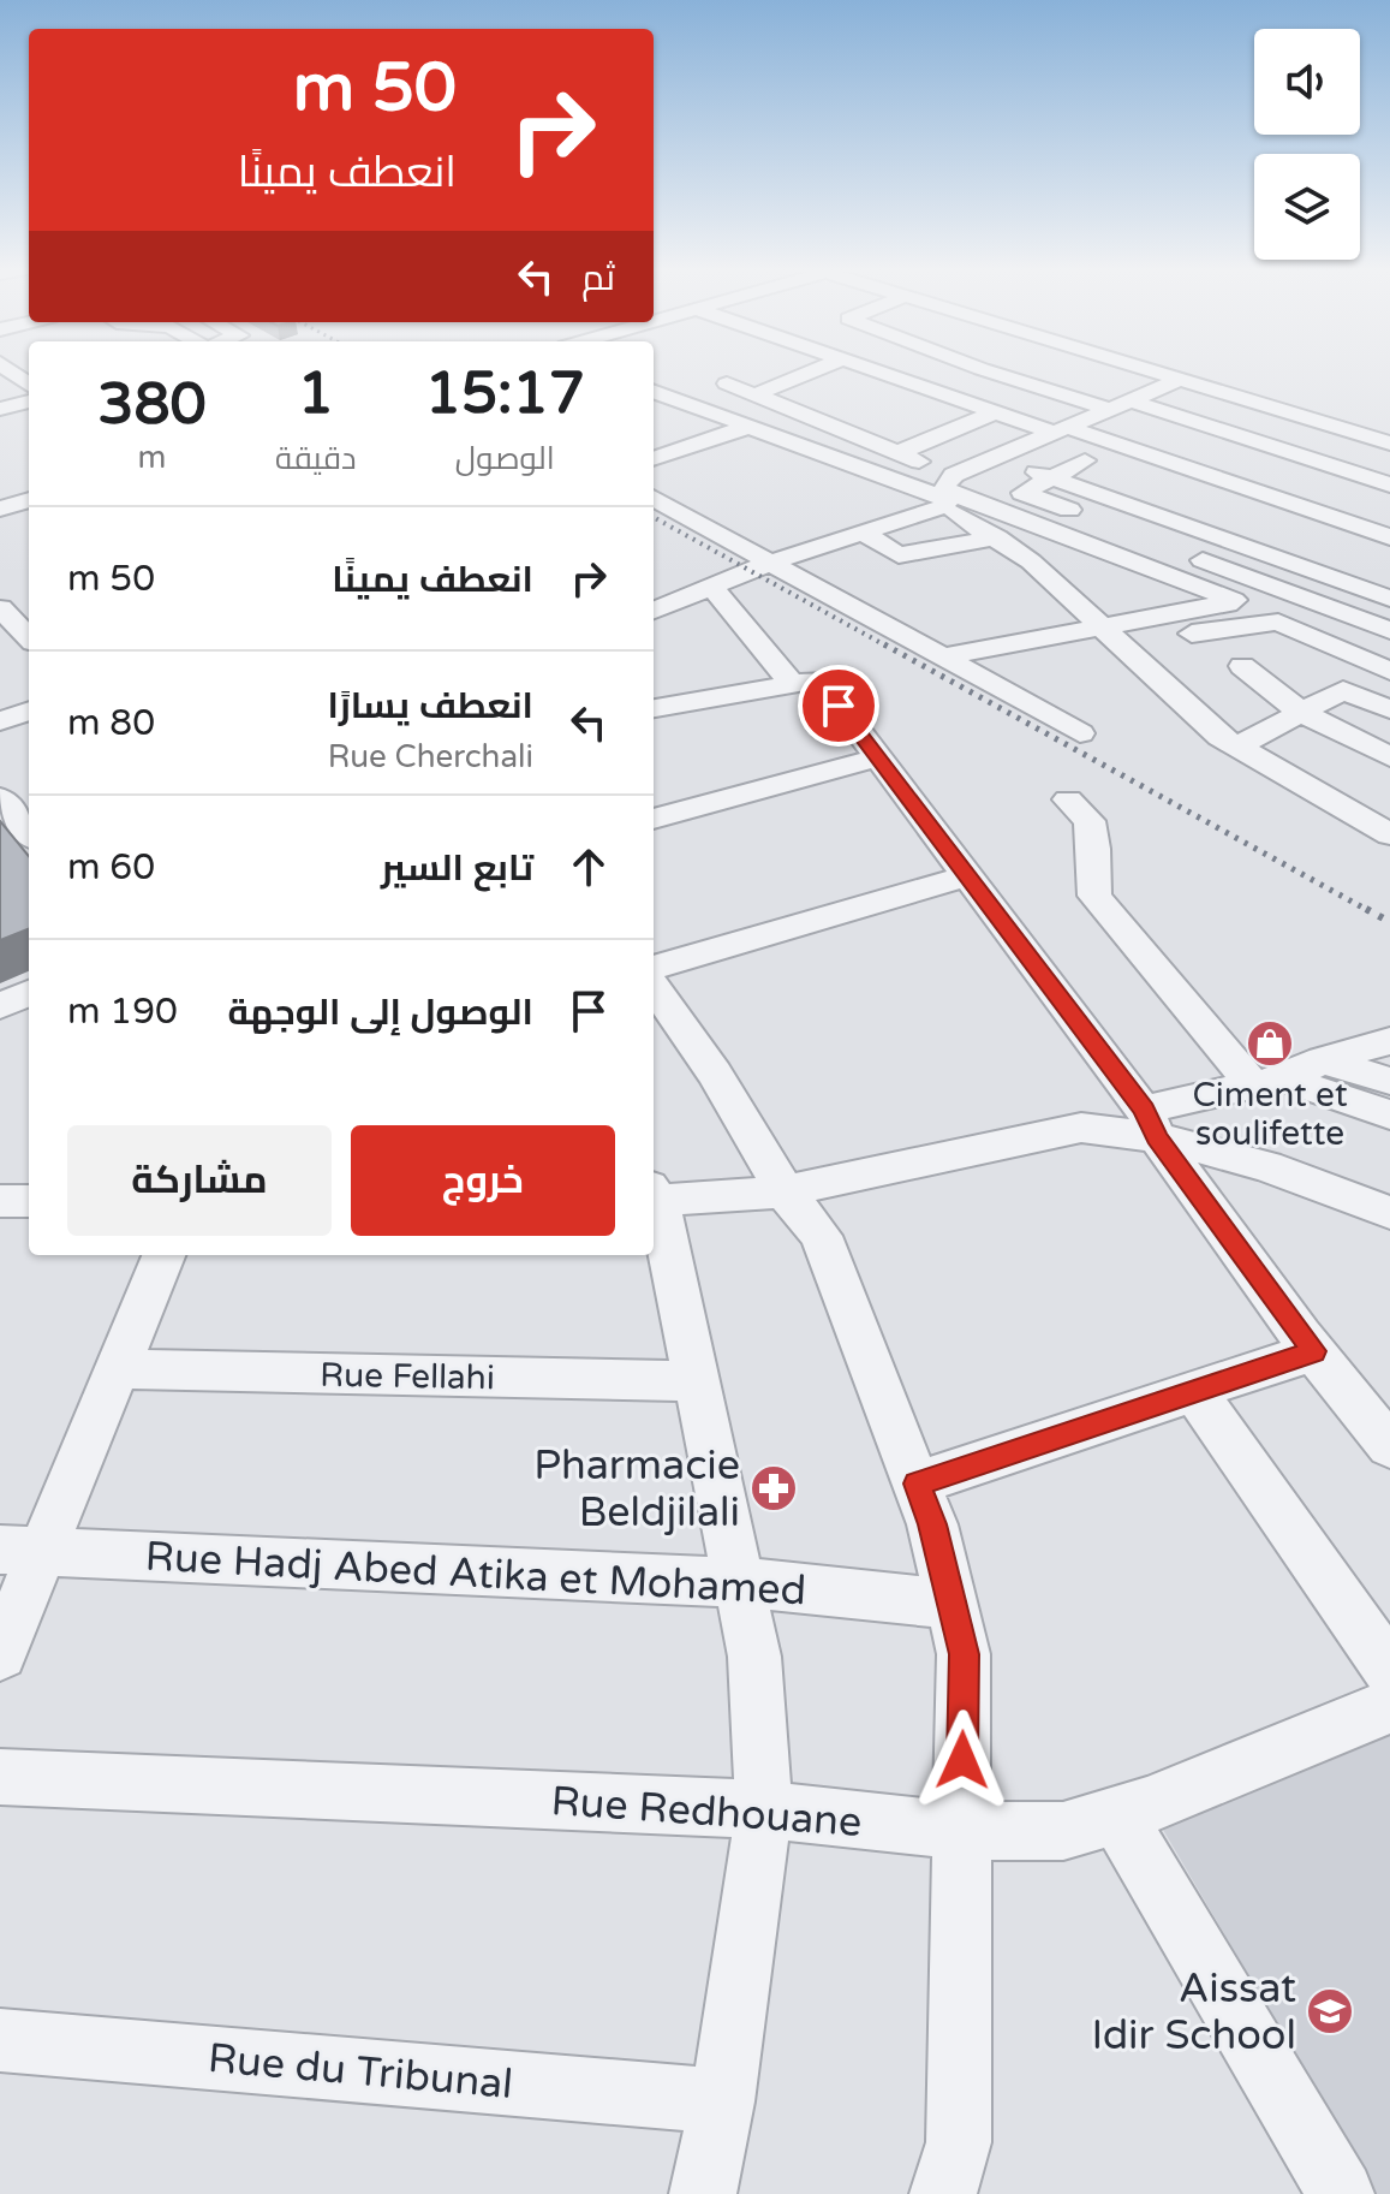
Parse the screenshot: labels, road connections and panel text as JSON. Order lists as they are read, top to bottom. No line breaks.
{"streets":{"street":["Rue Fellahi","Rue Hadj Abed Atika et Mohamed","Rue Redhouane","Rue du Tribunal"]},"places":{"shop":["Ciment et soulifette"],"pharmacy":["Pharmacie Beldjilali"],"school or university":["Aissat Idir School"]},"page":{"turn":["50 m","انعطف يمينًا"],"then":"ثم","eta":["15:17","الوصول","1","دقيقة","380","m"],"list":[{"name":"انعطف يمينًا","value":"50 m"},{"name":"انعطف يسارًا","note":"Rue Cherchali","value":"80 m"},{"name":"تابع السير","value":"60 m"},{"name":"الوصول إلى الوجهة","value":"190 m"}],"buttons":["خروج","مشاركة"]}}
